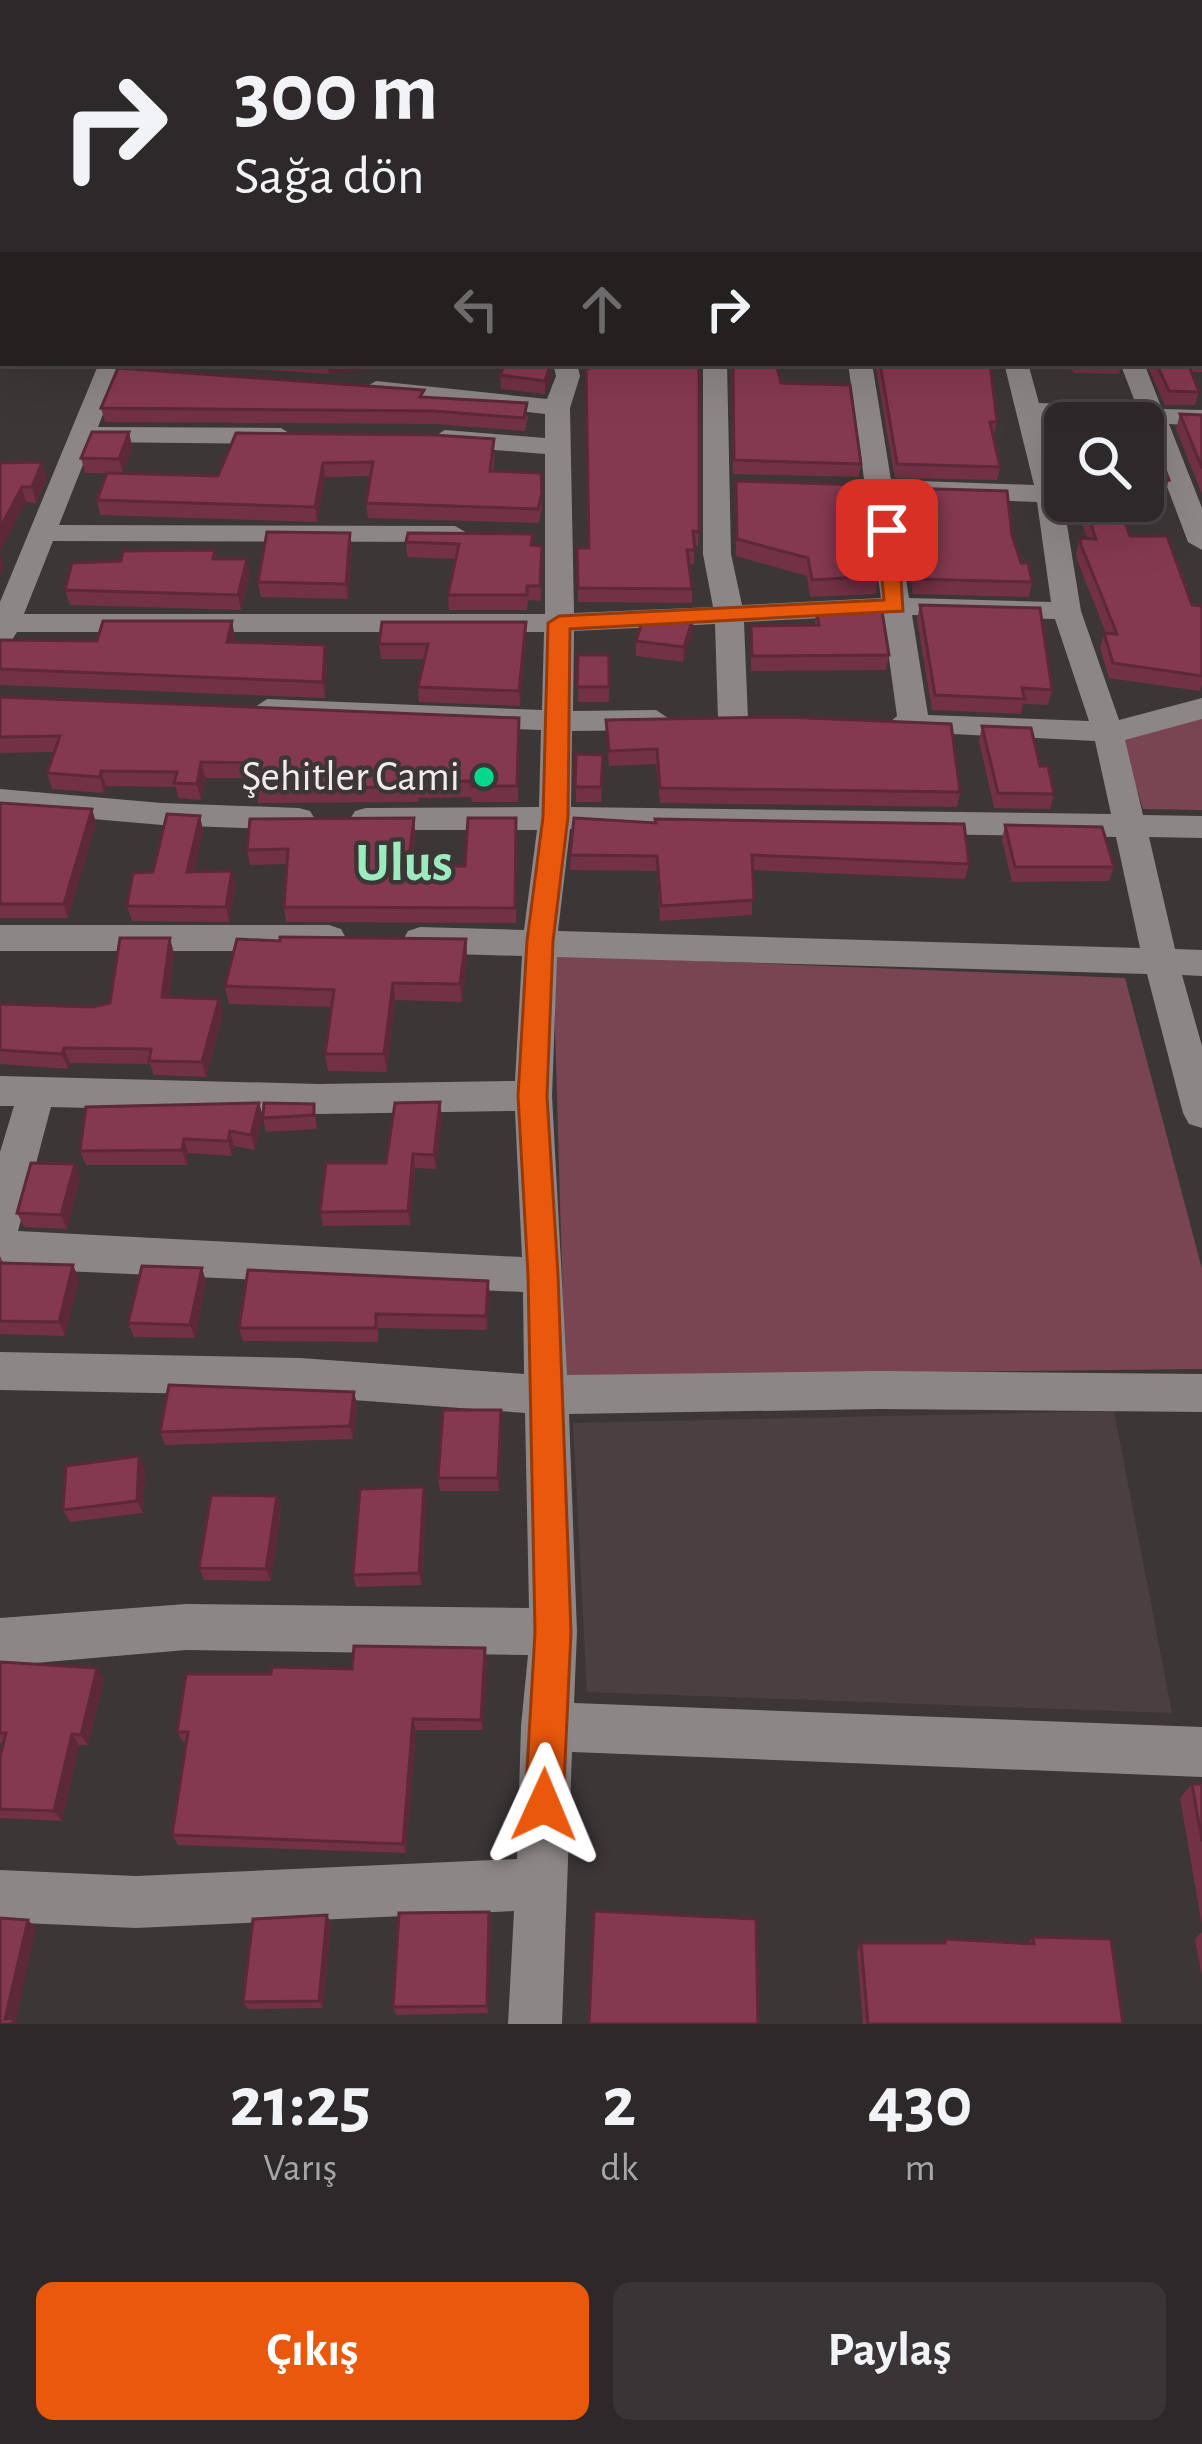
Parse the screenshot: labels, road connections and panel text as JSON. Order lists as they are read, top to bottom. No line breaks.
{"districts":["Ulus"],"places":["Şehitler Cami"],"page":{"turn":["300 m","Sağa dön"],"eta":["21:25","Varış","2","dk","430","m"],"buttons":["Çıkış","Paylaş"]}}
